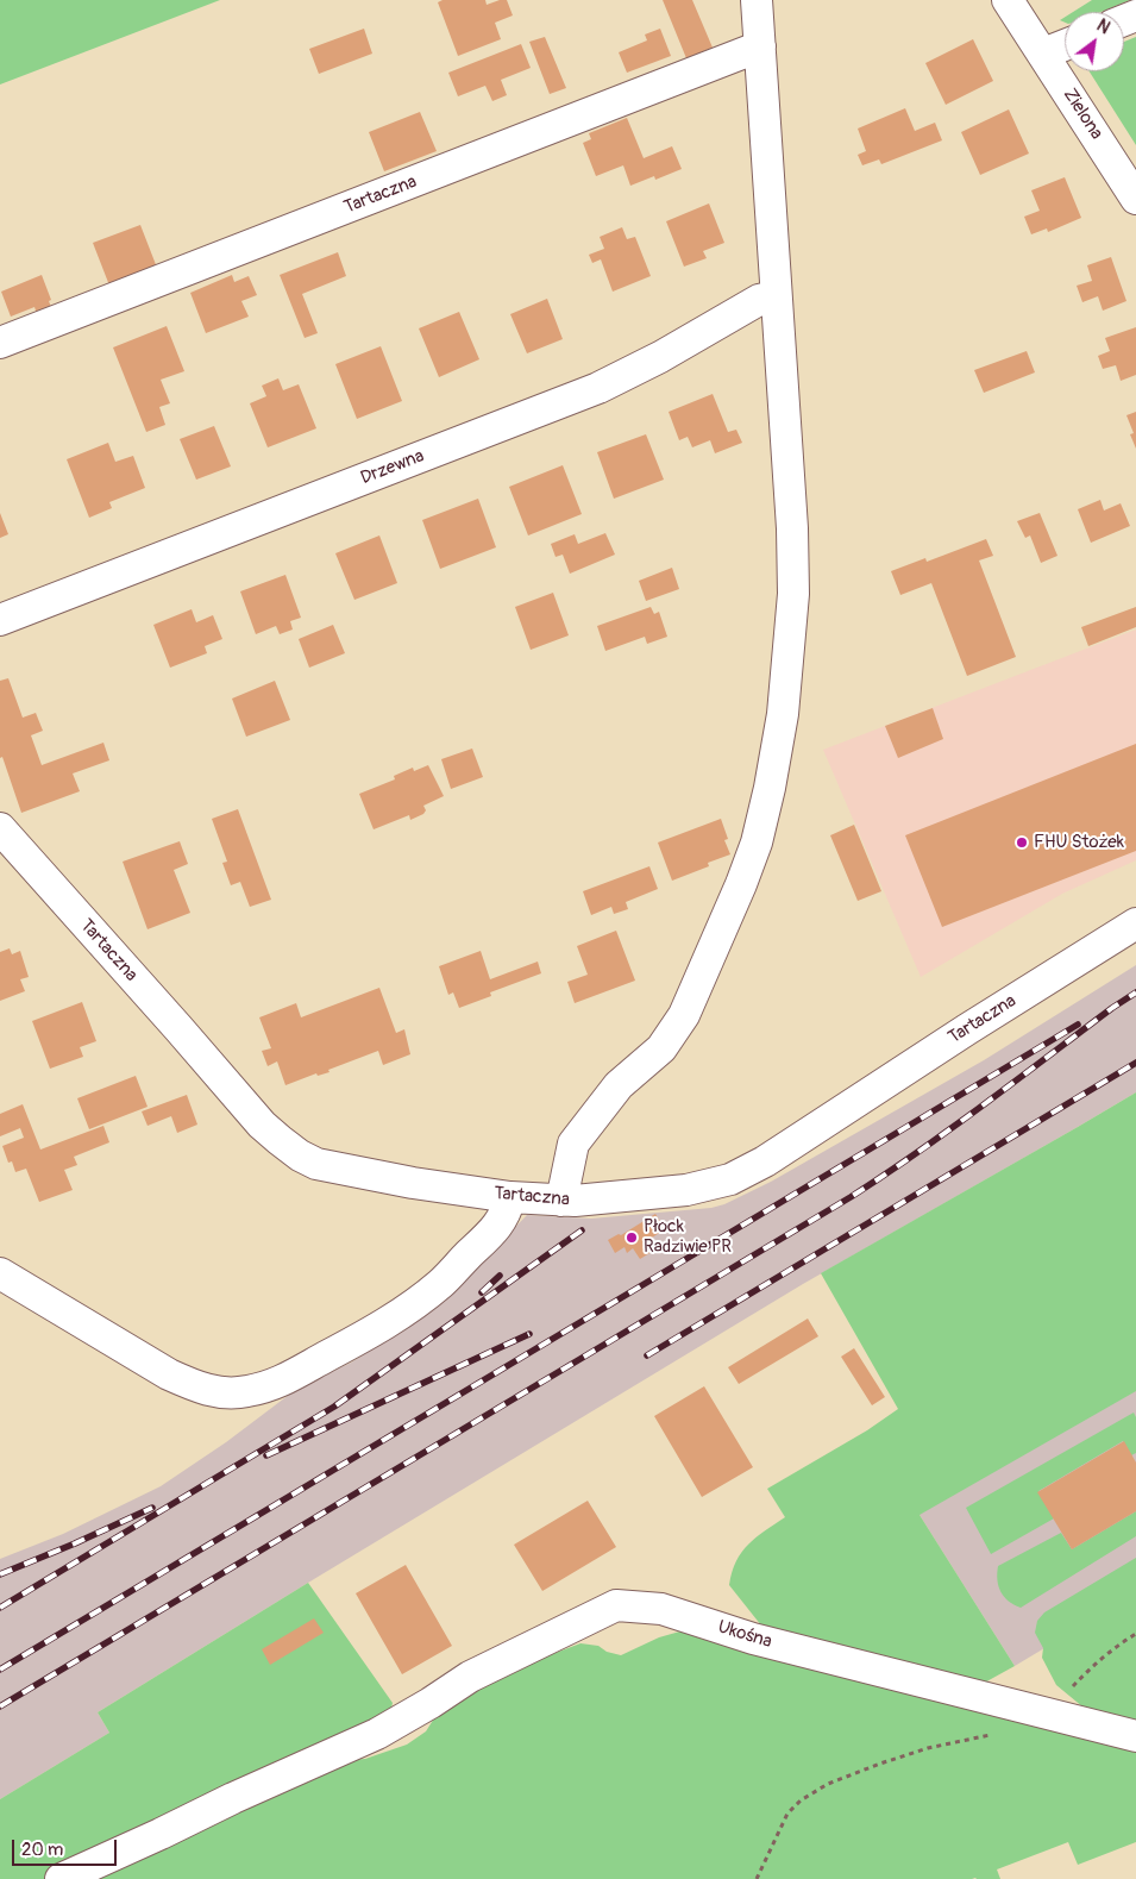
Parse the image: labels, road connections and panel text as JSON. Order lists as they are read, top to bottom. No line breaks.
{"streets":{"street":["Zielona","Tartaczna","Drzewna","Ukośna"]},"places":["FHU Stożek","Płock Radziwie PR"],"scale_bar":"20 m","north":"top right"}
